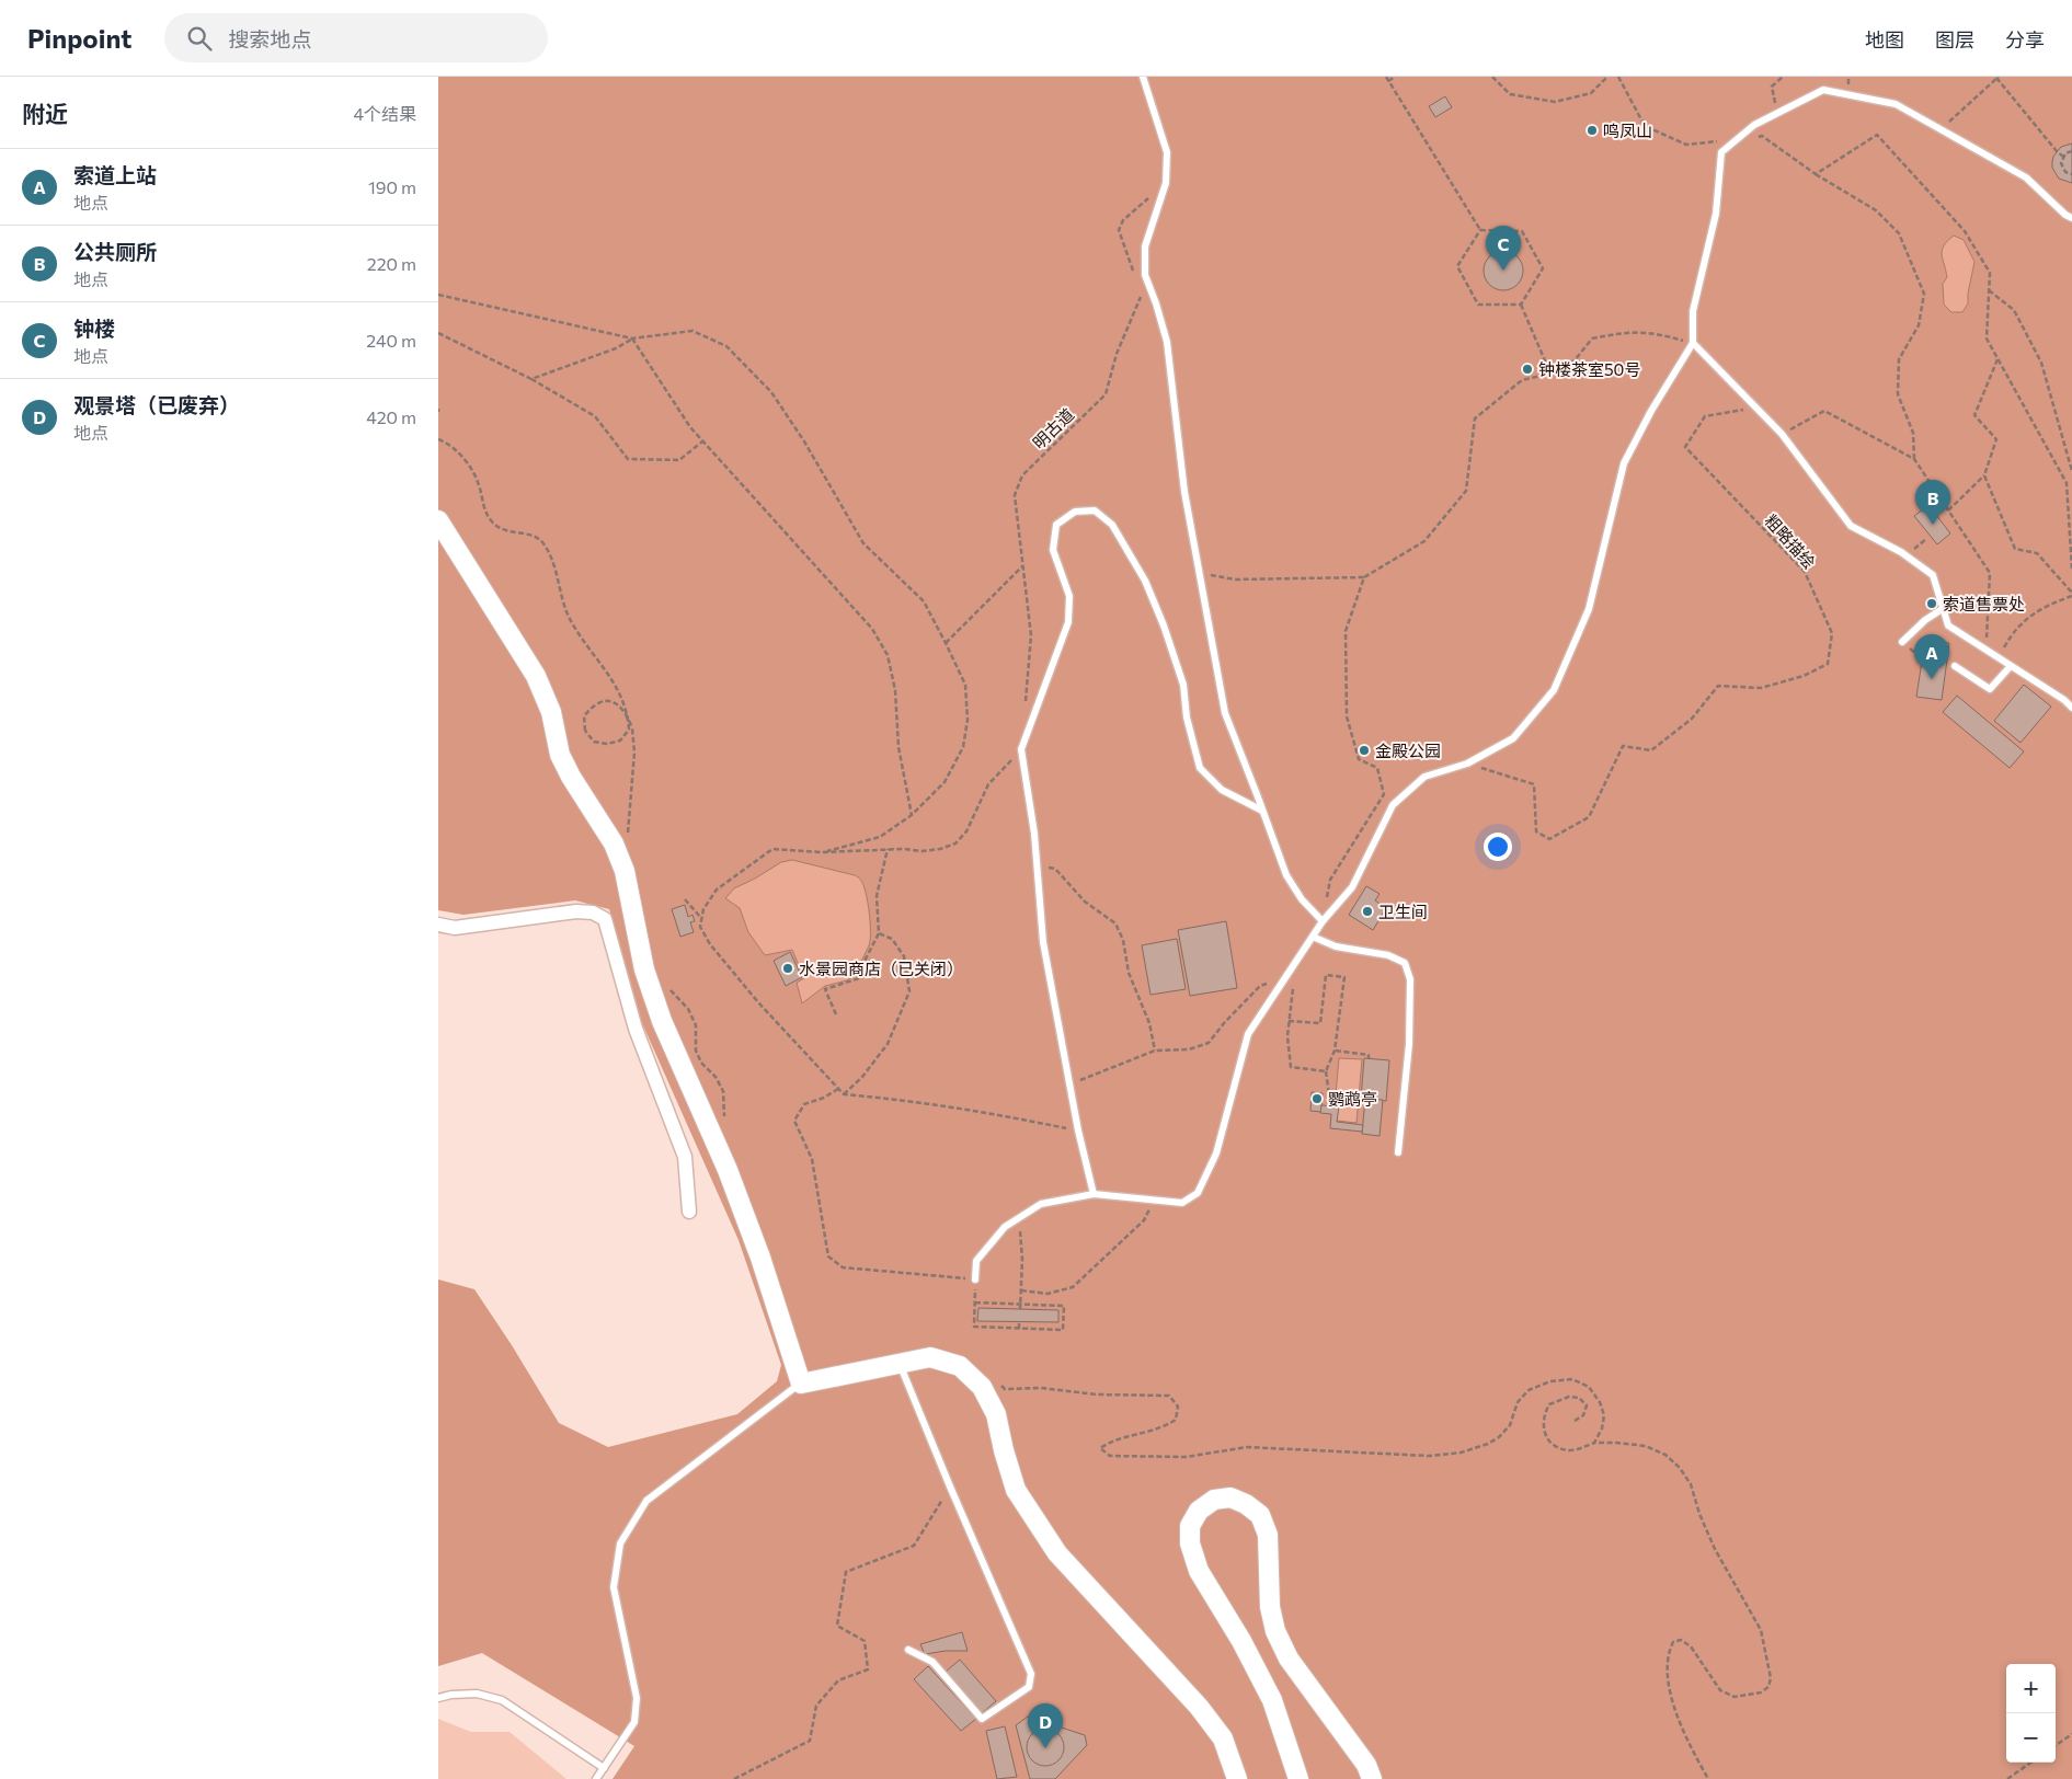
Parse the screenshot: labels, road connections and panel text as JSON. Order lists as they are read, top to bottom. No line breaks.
{"streets":{"path":["明古道","粗略描绘"]},"places":["鸣凤山","钟楼茶室50号","索道售票处","金殿公园","卫生间","水景园商店（已关闭）","鹦鹉亭"],"page":{"header":"Pinpoint","search":"搜索地点","nav":["地图","图层","分享"],"heading":["附近","4个结果"],"list":[{"mark":"A","name":"索道上站","note":"地点","value":"190 m"},{"mark":"B","name":"公共厕所","note":"地点","value":"220 m"},{"mark":"C","name":"钟楼","note":"地点","value":"240 m"},{"mark":"D","name":"观景塔（已废弃）","note":"地点","value":"420 m"}],"pins":["C","B","A","D"],"map_buttons":["+","−"]}}
